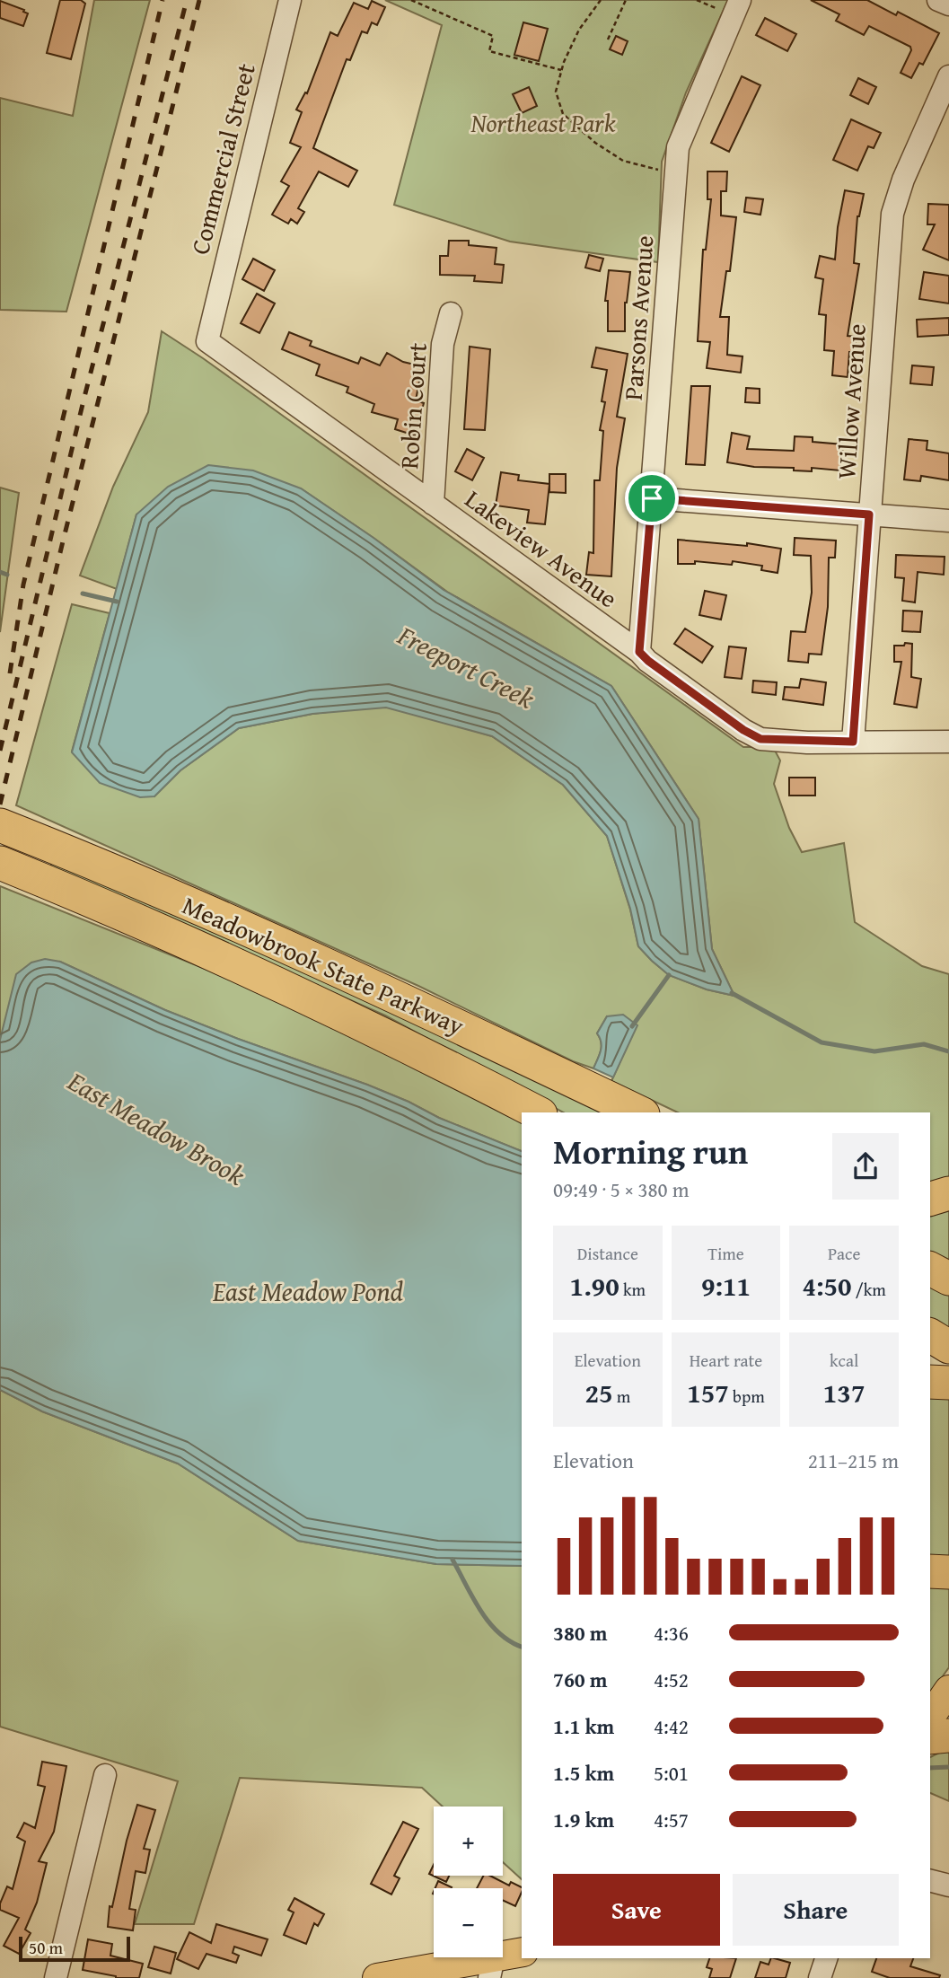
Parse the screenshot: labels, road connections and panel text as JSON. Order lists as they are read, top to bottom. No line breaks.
{"streets":{"highway":["Meadowbrook State Parkway"],"street":["Commercial Street","Parsons Avenue","Willow Avenue","Robin Court","Lakeview Avenue"]},"crossings":[["Commercial Street","Lakeview Avenue"],["Parsons Avenue","Lakeview Avenue"],["Willow Avenue","Lakeview Avenue"],["Robin Court","Lakeview Avenue"]],"water":["Freeport Creek","East Meadow Brook","East Meadow Pond"],"parks":["Northeast Park"],"scale_bar":"50 m","page":{"heading":["Morning run","09:49 · 5 × 380 m"],"stats":[["Distance","1.90 km"],["Time","9:11"],["Pace","4:50 /km"],["Elevation","25 m"],["Heart rate","157 bpm"],["kcal","137"]],"chart":["Elevation","211–215 m"],"list":[{"name":"380 m","note":"4:36"},{"name":"760 m","note":"4:52"},{"name":"1.1 km","note":"4:42"},{"name":"1.5 km","note":"5:01"},{"name":"1.9 km","note":"4:57"}],"map_buttons":["+","−"],"buttons":["Save","Share"],"scale":"50 m"}}
